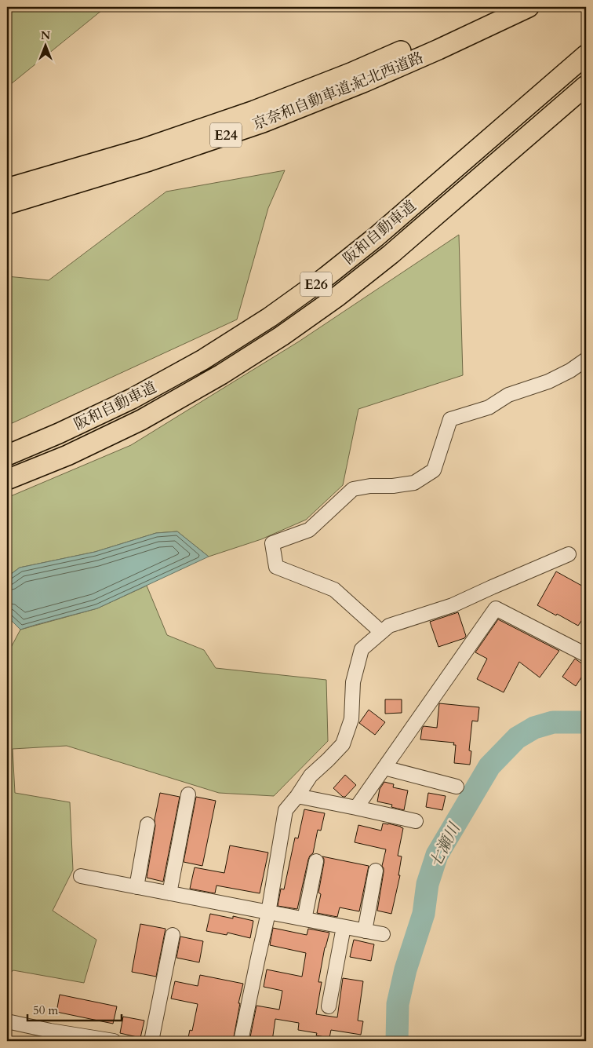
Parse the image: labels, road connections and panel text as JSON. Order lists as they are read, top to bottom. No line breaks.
{"streets":{"highway":["京奈和自動車道;紀北西道路","E24","阪和自動車道","E26"]},"water":["七瀬川"],"scale_bar":"50 m","north":"top"}
